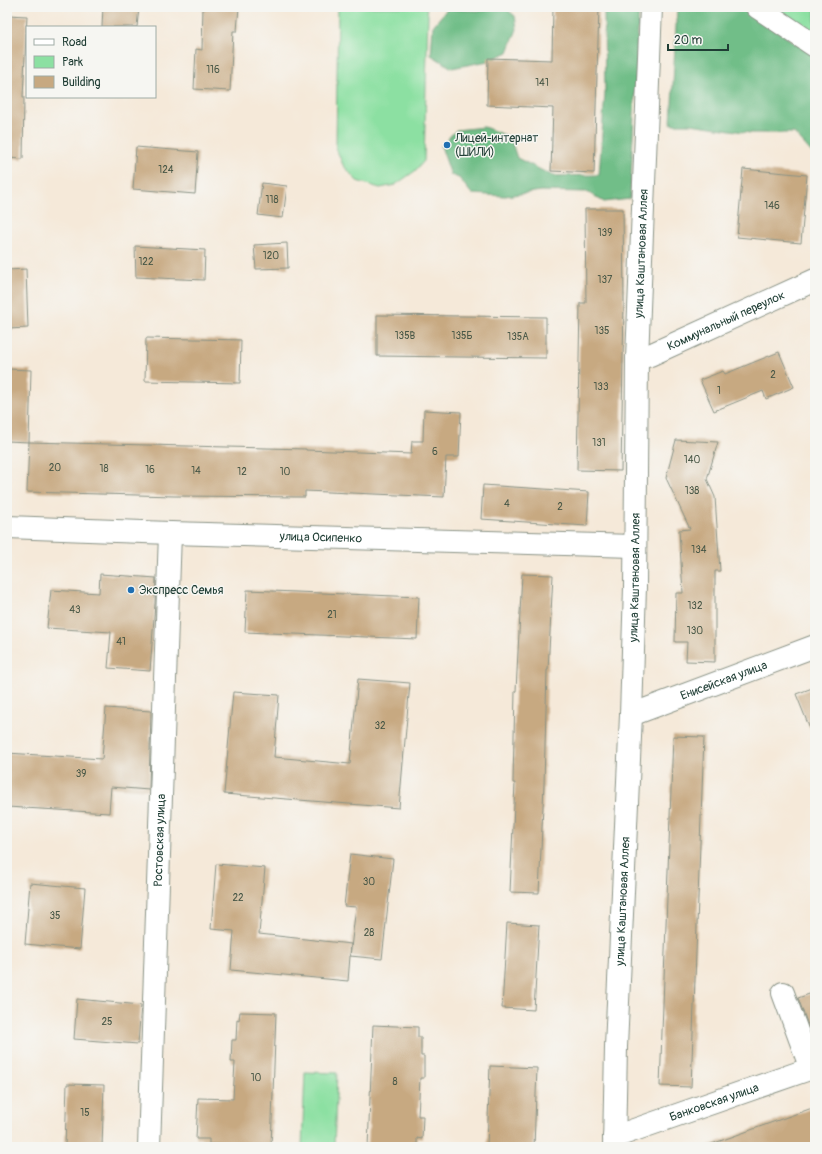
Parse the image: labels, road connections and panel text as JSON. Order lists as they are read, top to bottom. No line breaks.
{"streets":{"street":["улица Каштановая Аллея","Коммунальный переулок","улица Осипенко","Енисейская улица","Ростовская улица","Банковская улица"]},"crossings":[["улица Каштановая Аллея","Коммунальный переулок"],["улица Каштановая Аллея","улица Осипенко"],["улица Каштановая Аллея","Енисейская улица"],["улица Каштановая Аллея","Банковская улица"],["улица Осипенко","Ростовская улица"]],"places":["Лицей-интернат (ШИЛИ)","Экспресс Семья"],"house_numbers":["116","141","124","118","146","139","120","122","137","135","135В","135Б","135А","2","133","1","131","6","140","20","18","16","14","12","10","138","4","2","134","132","43","21","130","41","32","39","30","22","35","28","25","10","8","15"],"legend":["Road","Park","Building"],"scale_bar":"20 m"}
